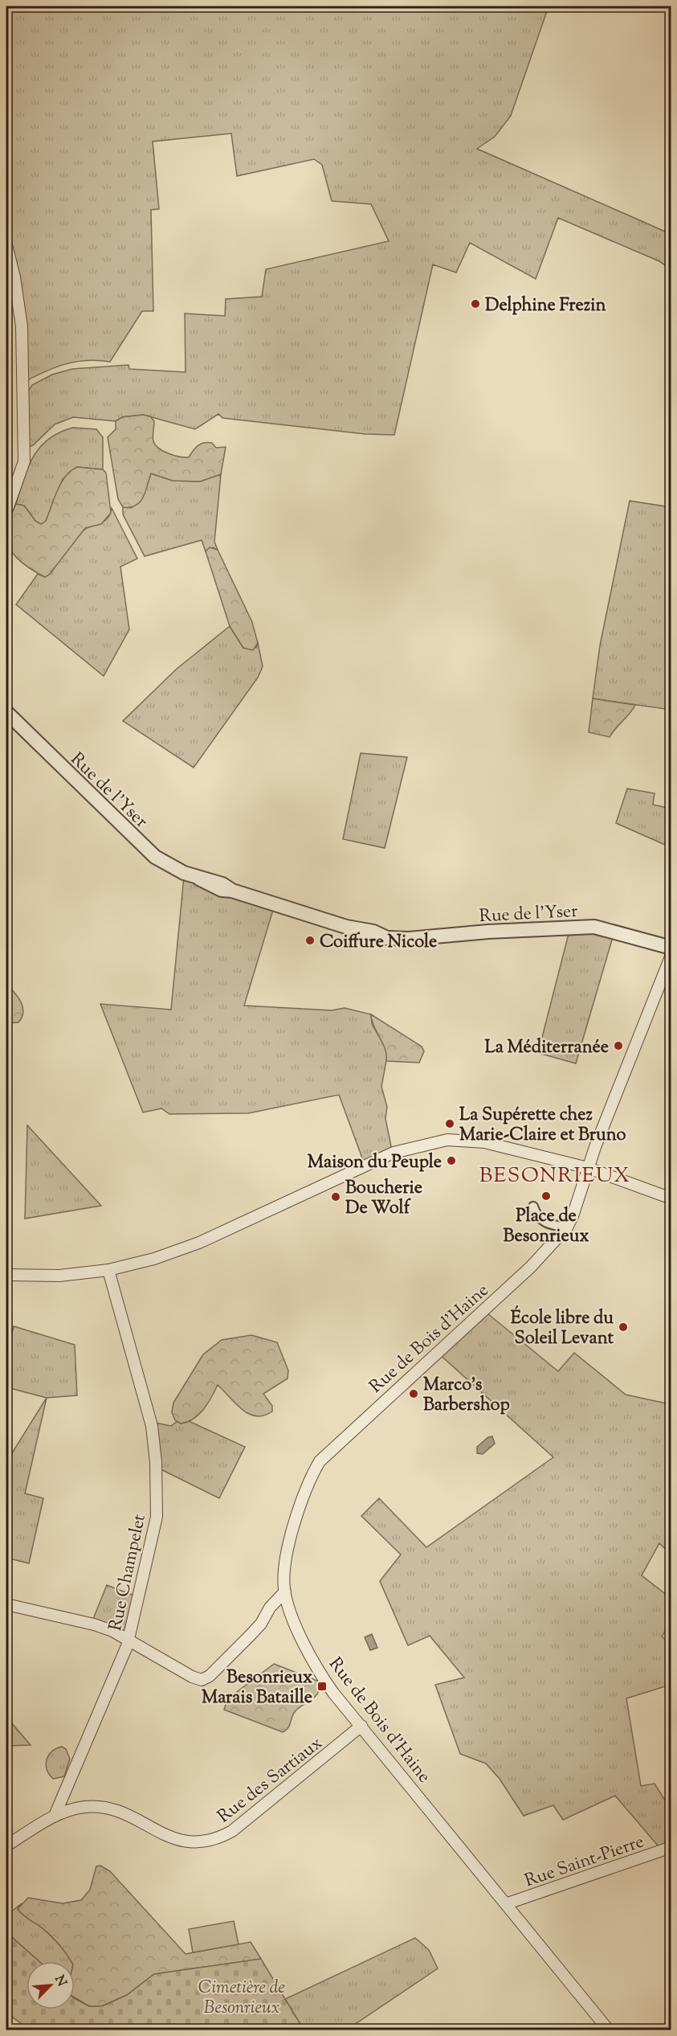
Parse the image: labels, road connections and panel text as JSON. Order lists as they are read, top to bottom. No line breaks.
{"streets":{"street":["Rue de l'Yser","Rue de Bois d'Haine","Rue Champelet","Rue des Sartiaux","Rue Saint-Pierre"]},"crossings":[["Rue de Bois d'Haine","Rue des Sartiaux"],["Rue de Bois d'Haine","Rue Saint-Pierre"],["Rue Champelet","Rue des Sartiaux"]],"districts":["BESONRIEUX"],"parks":["Cimetière de Besonrieux"],"places":{"other":["Delphine Frezin","Coiffure Nicole","La Méditerranée","La Supérette chez Marie-Claire et Bruno","Maison du Peuple","Place de Besonrieux","Boucherie De Wolf","École libre du Soleil Levant","Marco's Barbershop"],"transit":["Besonrieux Marais Bataille"]},"north":"top right"}
